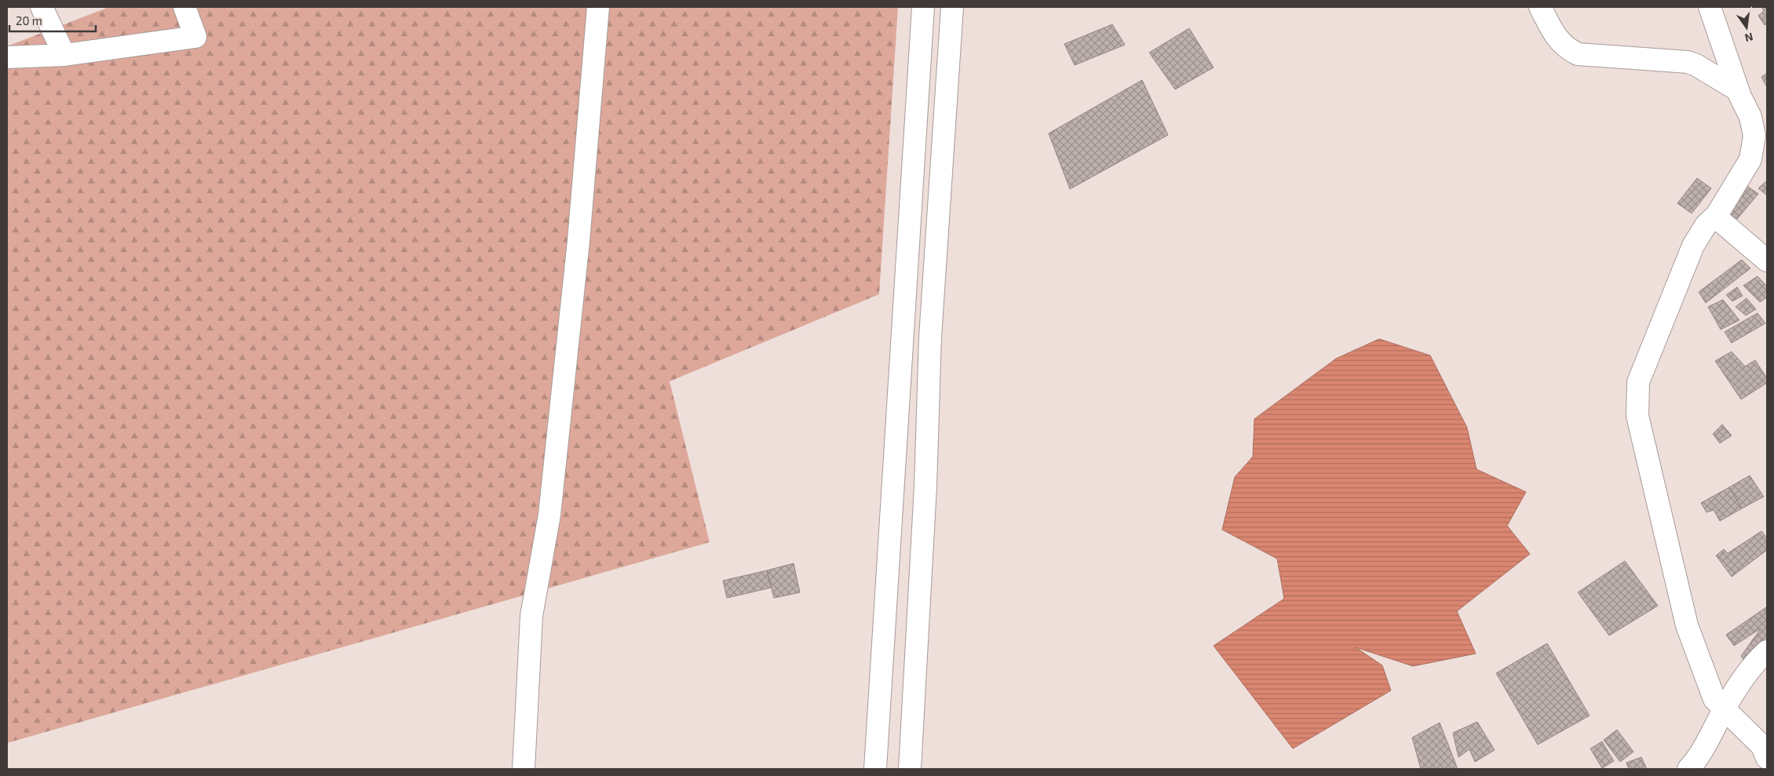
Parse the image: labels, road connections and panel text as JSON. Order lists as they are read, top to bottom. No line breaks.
{"scale_bar":"20 m","north":"bottom"}
